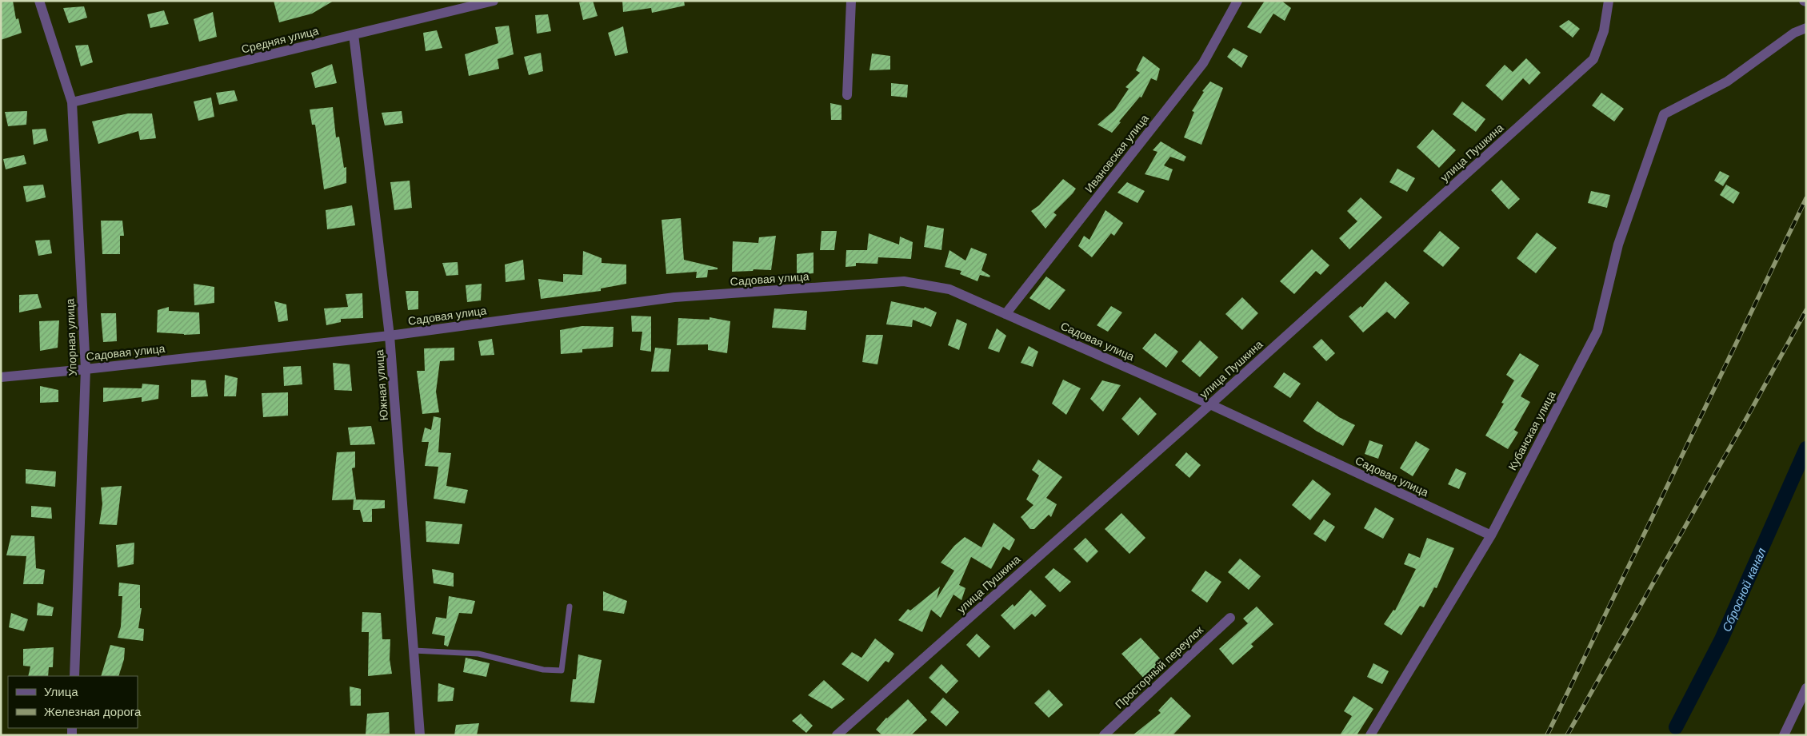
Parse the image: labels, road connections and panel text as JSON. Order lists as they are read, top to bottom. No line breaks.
{"streets":{"street":["Средняя улица","улица Пушкина","Ивановская улица","Садовая улица","Упорная улица","Южная улица","Кубанская улица","Просторный переулок"]},"crossings":[["Средняя улица","Упорная улица"],["Средняя улица","Южная улица"],["улица Пушкина","Садовая улица"],["Ивановская улица","Садовая улица"],["Садовая улица","Упорная улица"],["Садовая улица","Южная улица"],["Садовая улица","Кубанская улица"]],"water":["Сбросной канал"],"legend":["Улица","Железная дорога"]}
